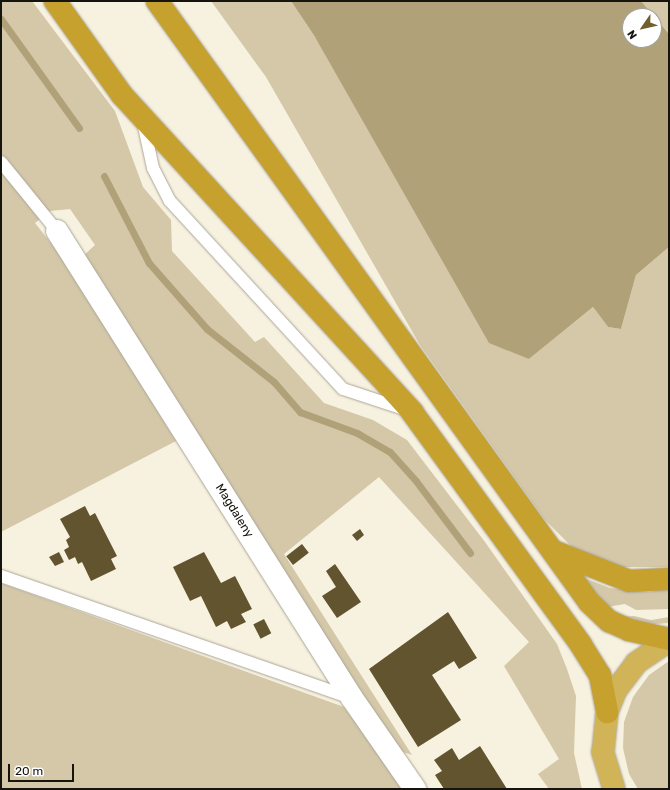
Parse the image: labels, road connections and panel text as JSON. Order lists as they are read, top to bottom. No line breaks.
{"streets":{"street":["Magdaleny"]},"scale_bar":"20 m","north":"bottom left"}
